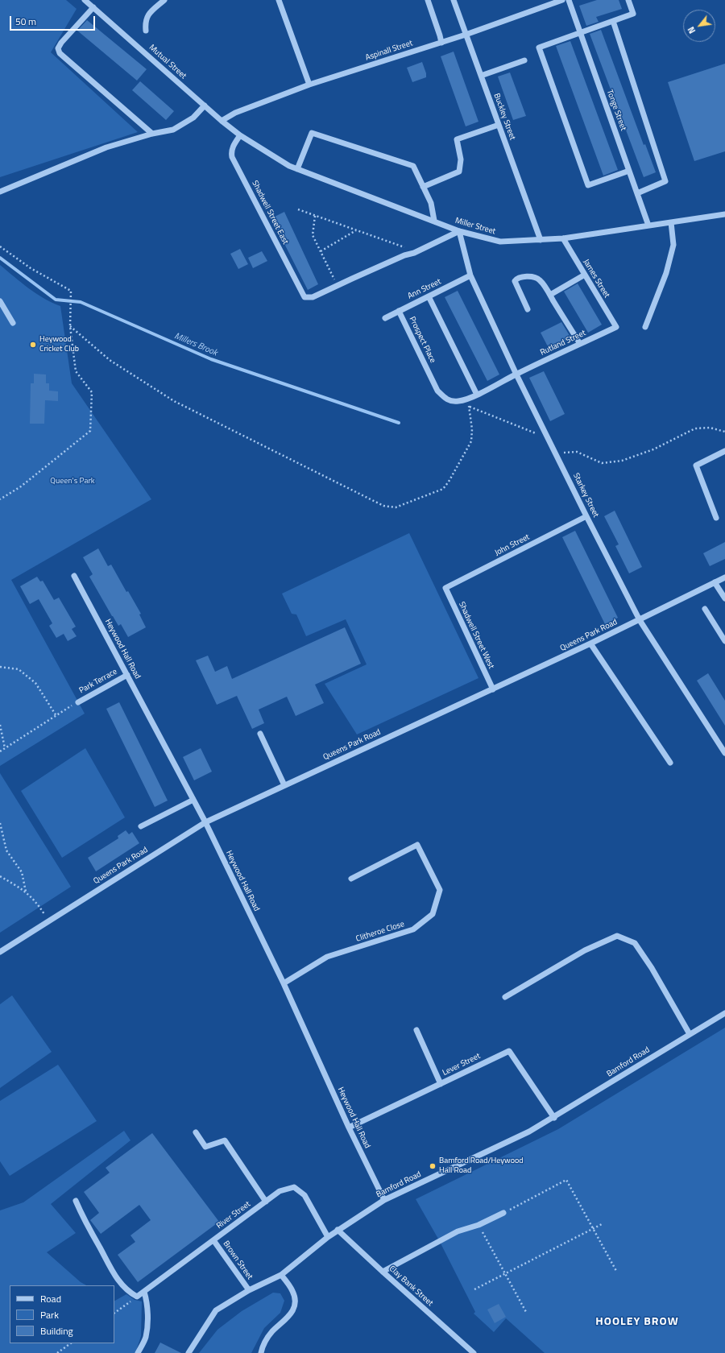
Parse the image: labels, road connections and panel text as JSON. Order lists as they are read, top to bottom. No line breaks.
{"streets":{"street":["Aspinall Street","Mutual Street","Tonge Street","Buckley Street","Shadwell Street East","Miller Street","James Street","Ann Street","Prospect Place","Rutland Street","Starkey Street","John Street","Shadwell Street West","Queens Park Road","Heywood Hall Road","Park Terrace","Clitheroe Close","Bamford Road","Lever Street","River Street","Brown Street","Clay Bank Street"]},"crossings":[["Aspinall Street","Mutual Street"],["Aspinall Street","Buckley Street"],["Mutual Street","Shadwell Street East"],["Mutual Street","Miller Street"],["Tonge Street","Miller Street"],["Buckley Street","Miller Street"],["Shadwell Street East","Miller Street"],["Miller Street","James Street"],["Miller Street","Starkey Street"],["James Street","Rutland Street"],["Ann Street","Prospect Place"],["Ann Street","Starkey Street"],["Prospect Place","Rutland Street"],["Rutland Street","Starkey Street"],["Starkey Street","John Street"],["Starkey Street","Queens Park Road"],["John Street","Shadwell Street West"],["Shadwell Street West","Queens Park Road"],["Queens Park Road","Heywood Hall Road"],["Heywood Hall Road","Park Terrace"],["Heywood Hall Road","Clitheroe Close"],["Heywood Hall Road","Bamford Road"],["Heywood Hall Road","Lever Street"],["Bamford Road","Lever Street"],["Bamford Road","River Street"],["Bamford Road","Brown Street"],["Bamford Road","Clay Bank Street"],["River Street","Brown Street"]],"districts":["HOOLEY BROW"],"water":["Millers Brook"],"parks":["Queen's Park"],"places":["Heywood Cricket Club","Bamford Road/Heywood Hall Road"],"legend":["Road","Park","Building"],"scale_bar":"50 m","north":"bottom left"}
